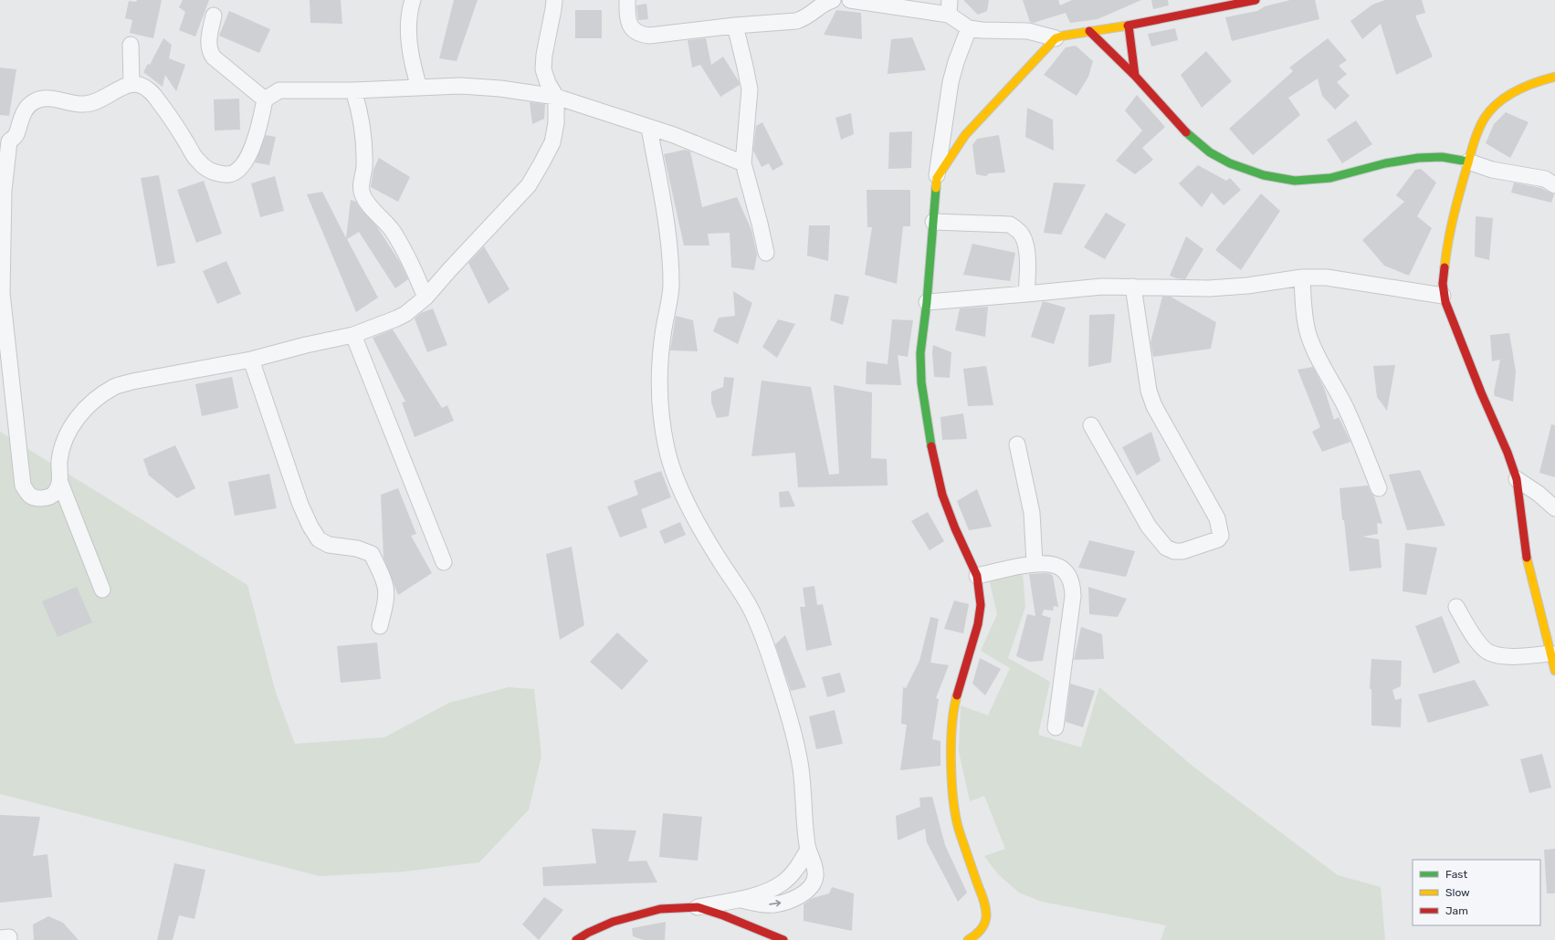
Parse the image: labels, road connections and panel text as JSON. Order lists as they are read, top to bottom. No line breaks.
{"legend":["Fast","Slow","Jam"]}
